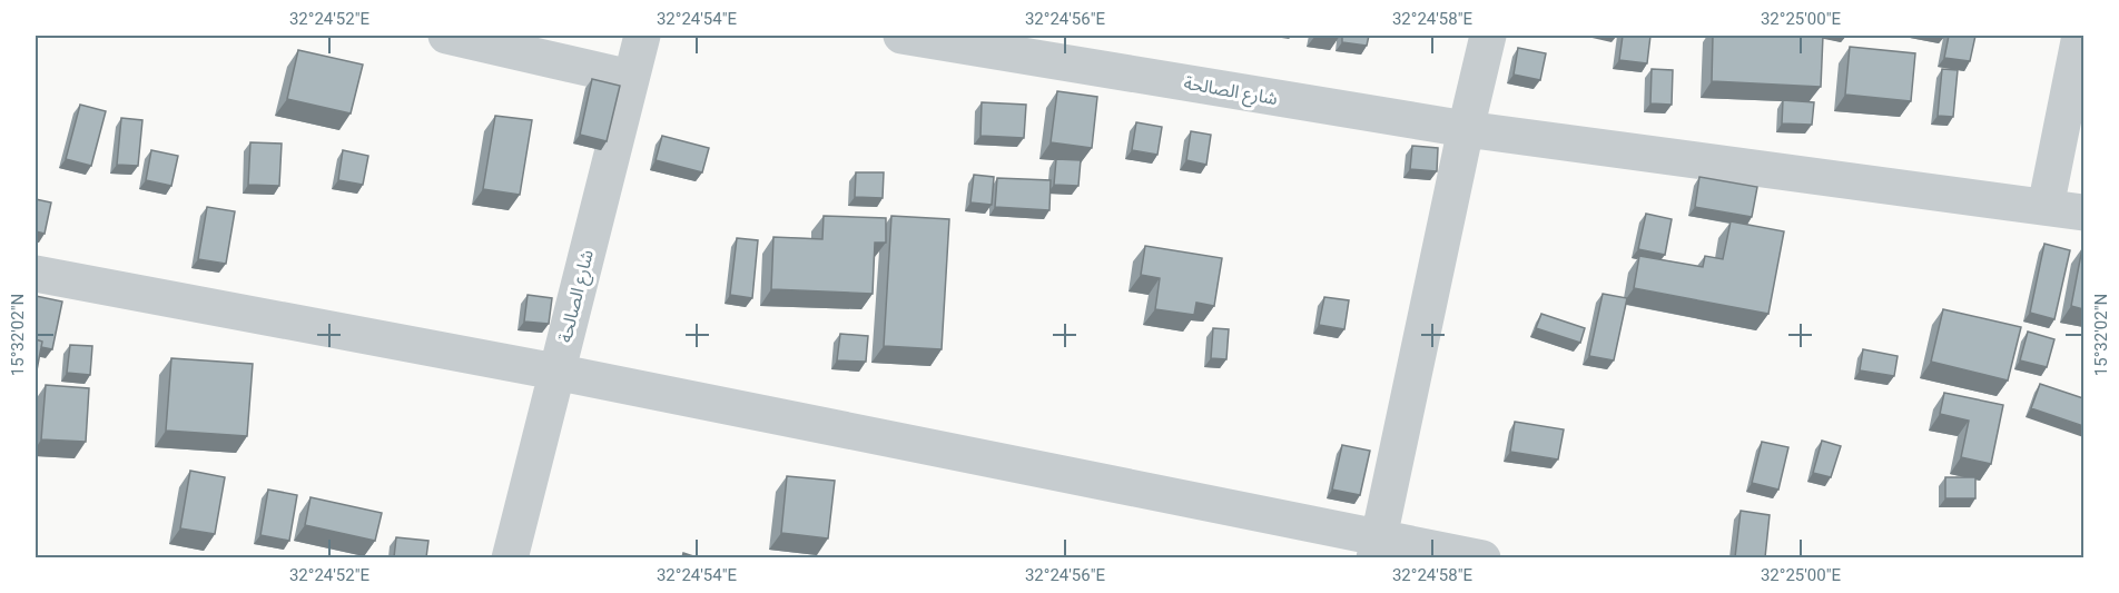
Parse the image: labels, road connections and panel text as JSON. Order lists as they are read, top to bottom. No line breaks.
{"streets":{"street":["شارع الصالحة"]},"coordinates":["32°24'52\"E","32°24'54\"E","32°24'56\"E","32°24'58\"E","32°25'00\"E","15°32'02\"N"]}
